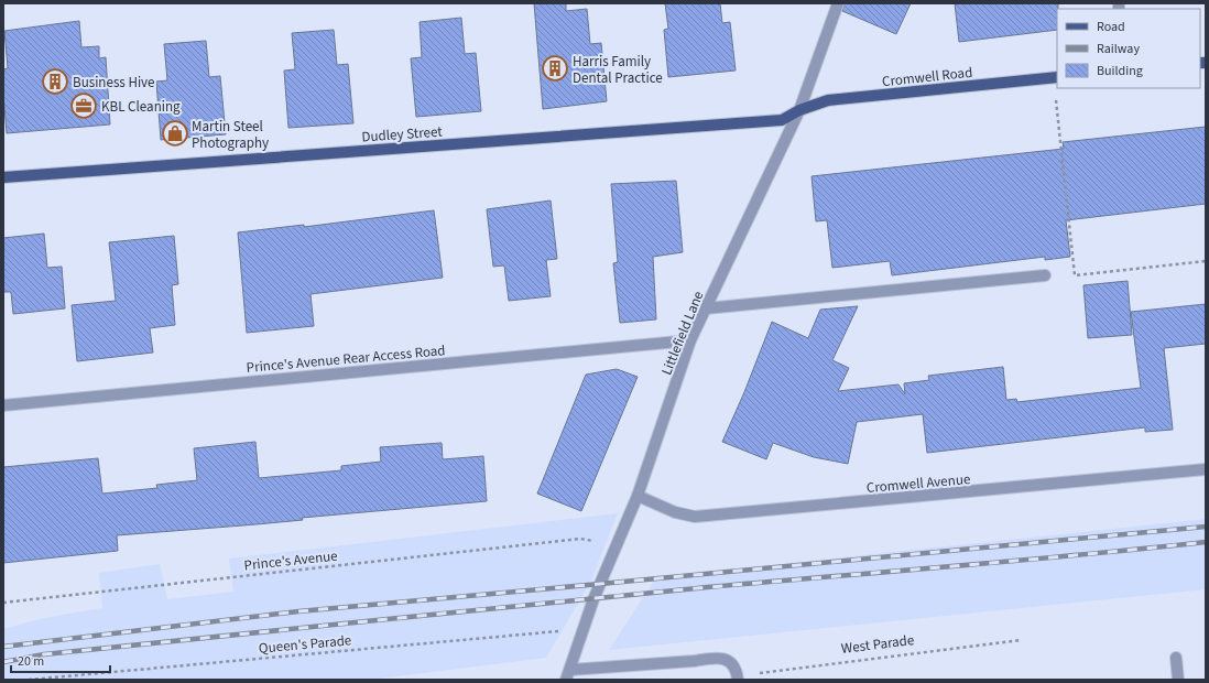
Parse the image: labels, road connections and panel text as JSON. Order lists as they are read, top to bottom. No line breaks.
{"streets":{"main road":["Cromwell Road","Dudley Street"],"street":["Littlefield Lane","Prince's Avenue Rear Access Road","Cromwell Avenue"],"path":["Prince's Avenue","Queen's Parade","West Parade"]},"crossings":[["Cromwell Road","Dudley Street"],["Cromwell Road","Littlefield Lane"],["Dudley Street","Littlefield Lane"],["Littlefield Lane","Prince's Avenue Rear Access Road"],["Littlefield Lane","Cromwell Avenue"],["Littlefield Lane","Queen's Parade"]],"places":{"building":["Harris Family Dental Practice","Business Hive"],"office":["KBL Cleaning"],"shop":["Martin Steel Photography"]},"legend":["Road","Railway","Building"],"scale_bar":"20 m"}
